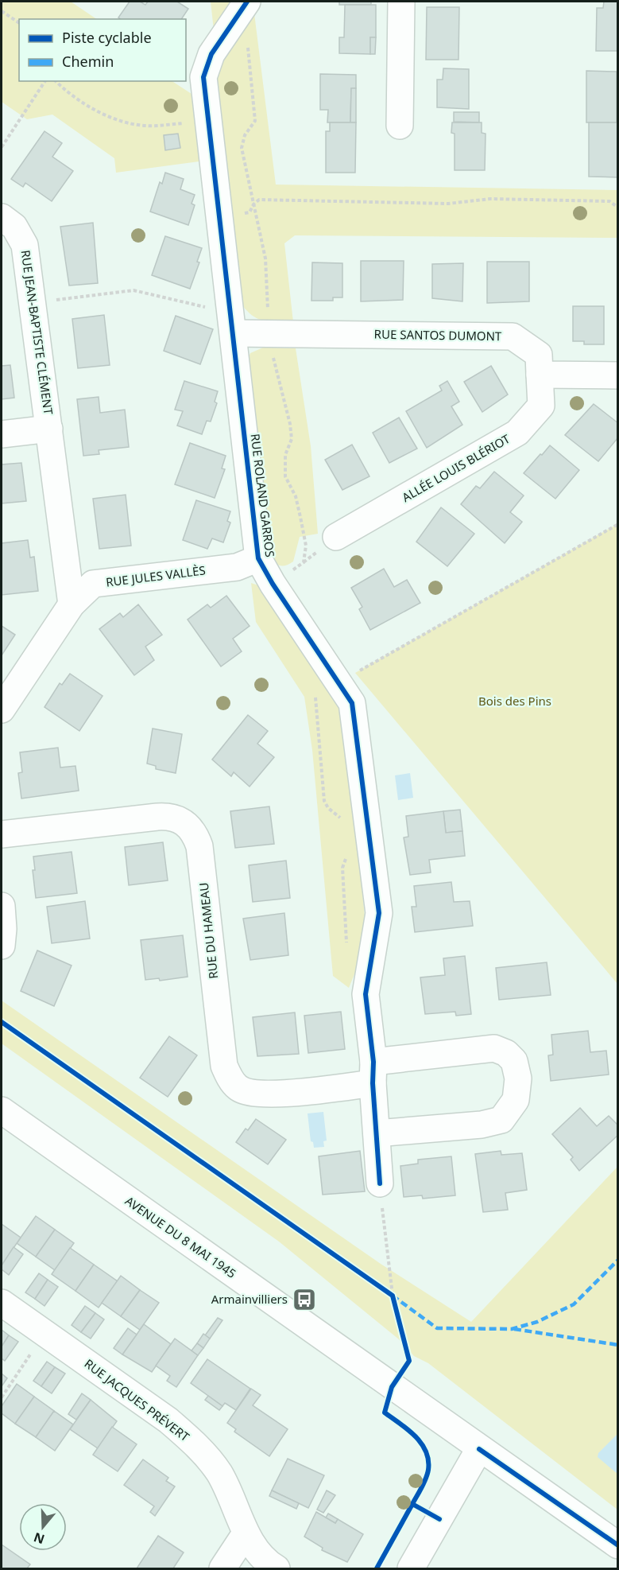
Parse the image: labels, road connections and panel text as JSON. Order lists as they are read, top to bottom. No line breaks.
{"streets":{"street":["RUE JEAN-BAPTISTE CLÉMENT","RUE SANTOS DUMONT","ALLÉE LOUIS BLÉRIOT","RUE ROLAND GARROS","RUE JULES VALLÈS","RUE DU HAMEAU","AVENUE DU 8 MAI 1945","RUE JACQUES PRÉVERT"]},"crossings":[["RUE JEAN-BAPTISTE CLÉMENT","RUE JULES VALLÈS"],["RUE SANTOS DUMONT","ALLÉE LOUIS BLÉRIOT"],["RUE SANTOS DUMONT","RUE ROLAND GARROS"],["RUE ROLAND GARROS","RUE JULES VALLÈS"],["RUE ROLAND GARROS","RUE DU HAMEAU"]],"parks":["Bois des Pins"],"places":{"bus stop":["Armainvilliers"]},"legend":["Piste cyclable","Chemin"],"north":"bottom"}
